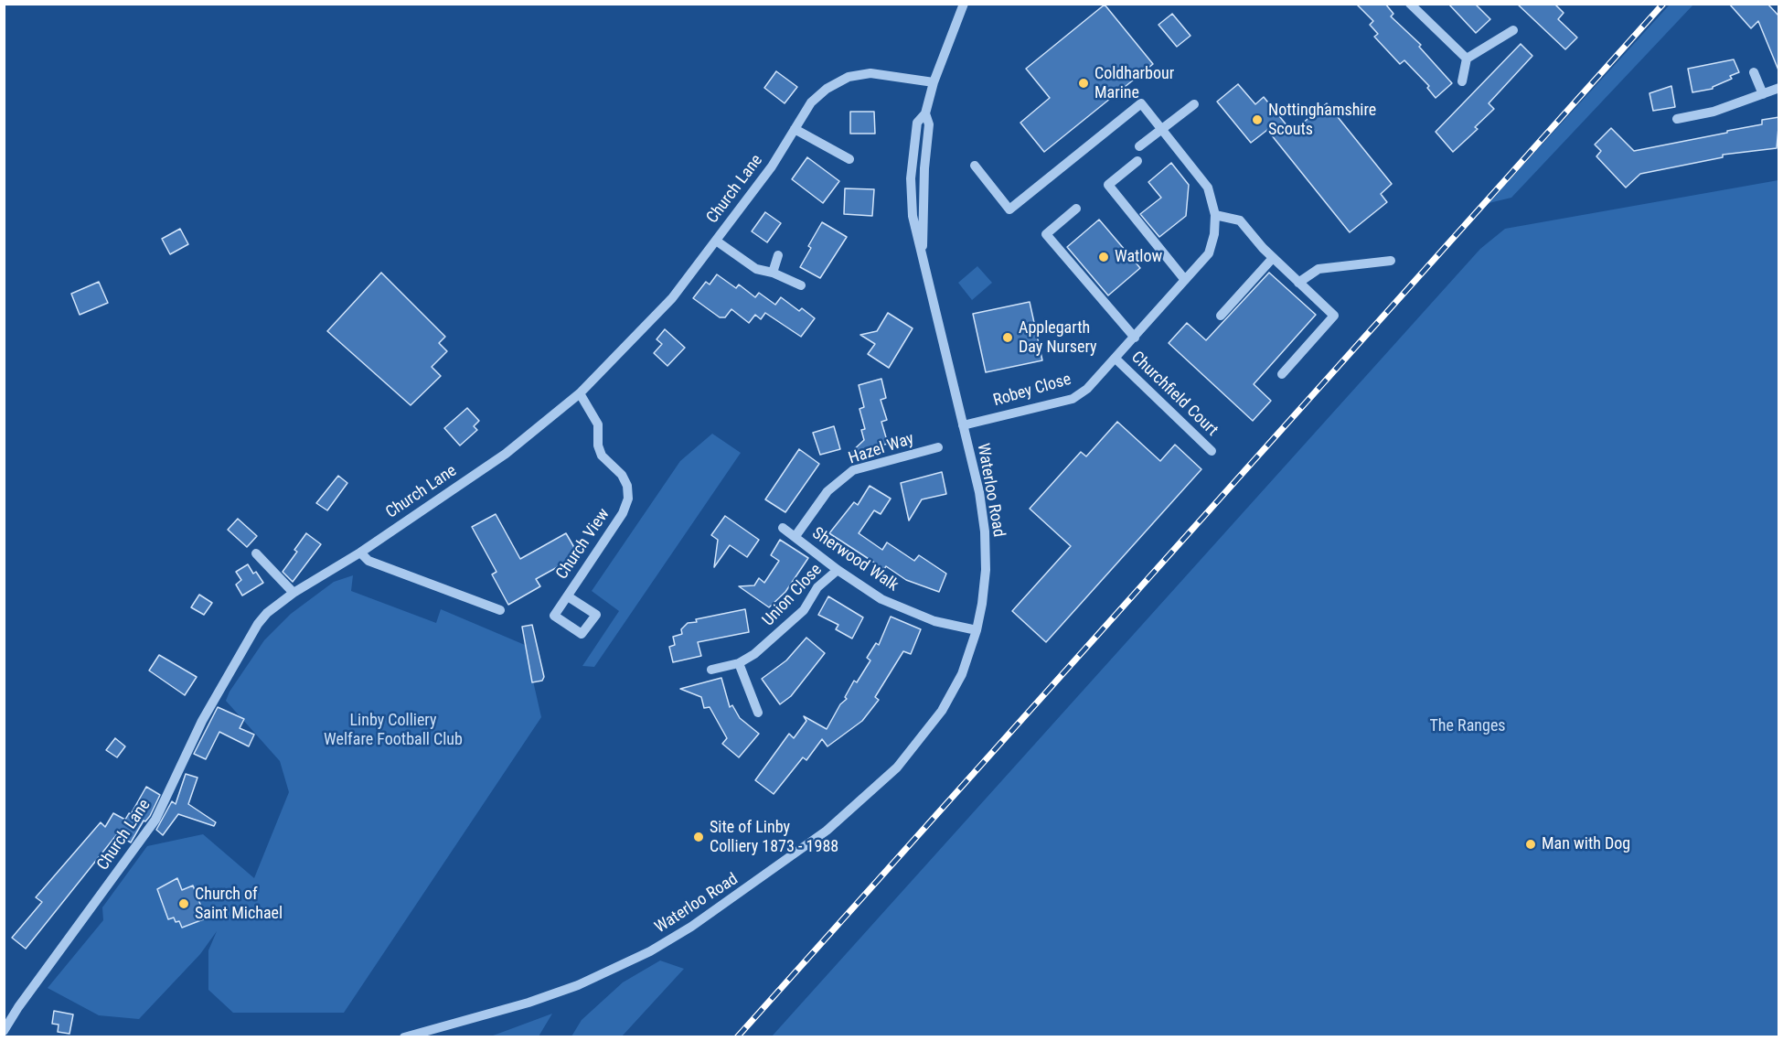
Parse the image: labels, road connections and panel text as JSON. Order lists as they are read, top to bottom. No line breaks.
{"streets":{"street":["Church Lane","Robey Close","Churchfield Court","Hazel Way","Waterloo Road","Church View","Sherwood Walk","Union Close"]},"crossings":[["Church Lane","Waterloo Road"],["Church Lane","Church View"],["Robey Close","Churchfield Court"],["Robey Close","Waterloo Road"],["Hazel Way","Sherwood Walk"],["Waterloo Road","Sherwood Walk"],["Sherwood Walk","Union Close"]],"parks":["Linby Colliery Welfare Football Club","The Ranges"],"places":["Coldharbour Marine","Nottinghamshire Scouts","Watlow","Applegarth Day Nursery","Site of Linby Colliery 1873 - 1988","Man with Dog","Church of Saint Michael"]}
